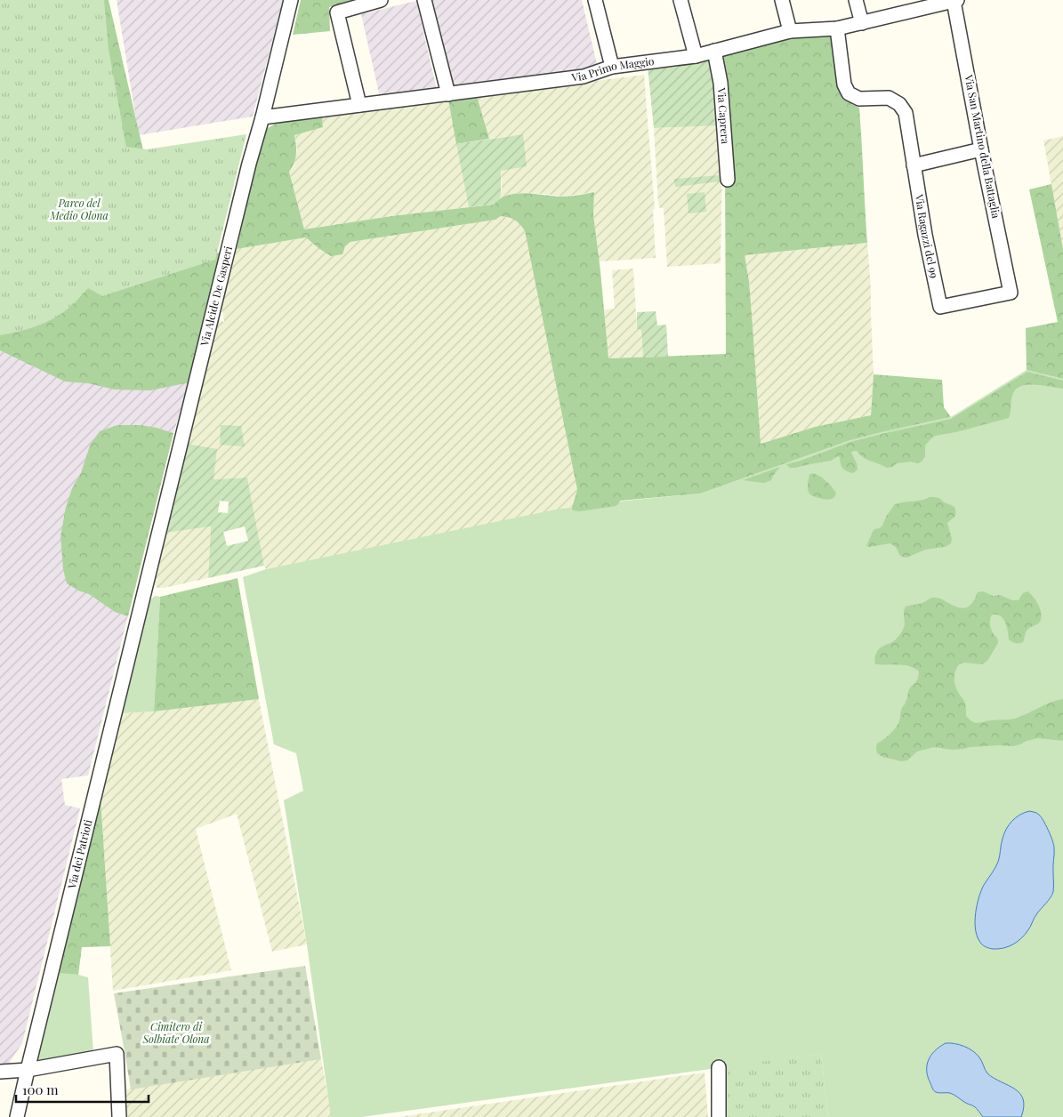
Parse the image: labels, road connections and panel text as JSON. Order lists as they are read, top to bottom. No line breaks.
{"streets":{"street":["Via Primo Maggio","Via Caprera","Via San Martino della Battaglia","Via Ragazzi del 99","Via Alcide De Gasperi","Via dei Patrioti"]},"crossings":[["Via Primo Maggio","Via Caprera"],["Via Primo Maggio","Via San Martino della Battaglia"],["Via Primo Maggio","Via Ragazzi del 99"],["Via Primo Maggio","Via Alcide De Gasperi"],["Via San Martino della Battaglia","Via Ragazzi del 99"],["Via Alcide De Gasperi","Via dei Patrioti"]],"parks":["Parco del Medio Olona","Cimitero di Solbiate Olona"],"scale_bar":"100 m"}
